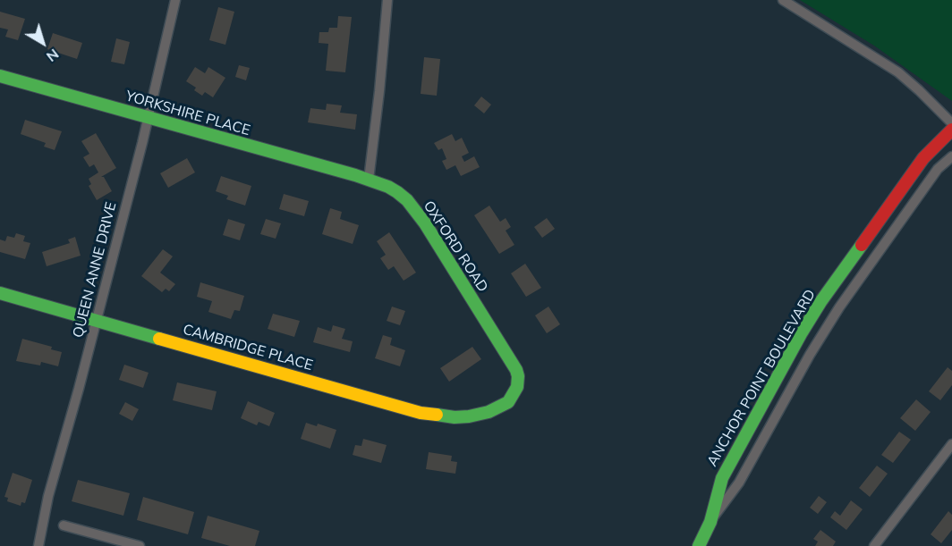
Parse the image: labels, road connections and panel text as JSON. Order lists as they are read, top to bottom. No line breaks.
{"streets":{"street":["YORKSHIRE PLACE","OXFORD ROAD","QUEEN ANNE DRIVE","CAMBRIDGE PLACE","ANCHOR POINT BOULEVARD"]},"crossings":[["YORKSHIRE PLACE","OXFORD ROAD"],["YORKSHIRE PLACE","QUEEN ANNE DRIVE"],["OXFORD ROAD","CAMBRIDGE PLACE"],["QUEEN ANNE DRIVE","CAMBRIDGE PLACE"]],"north":"bottom right"}
